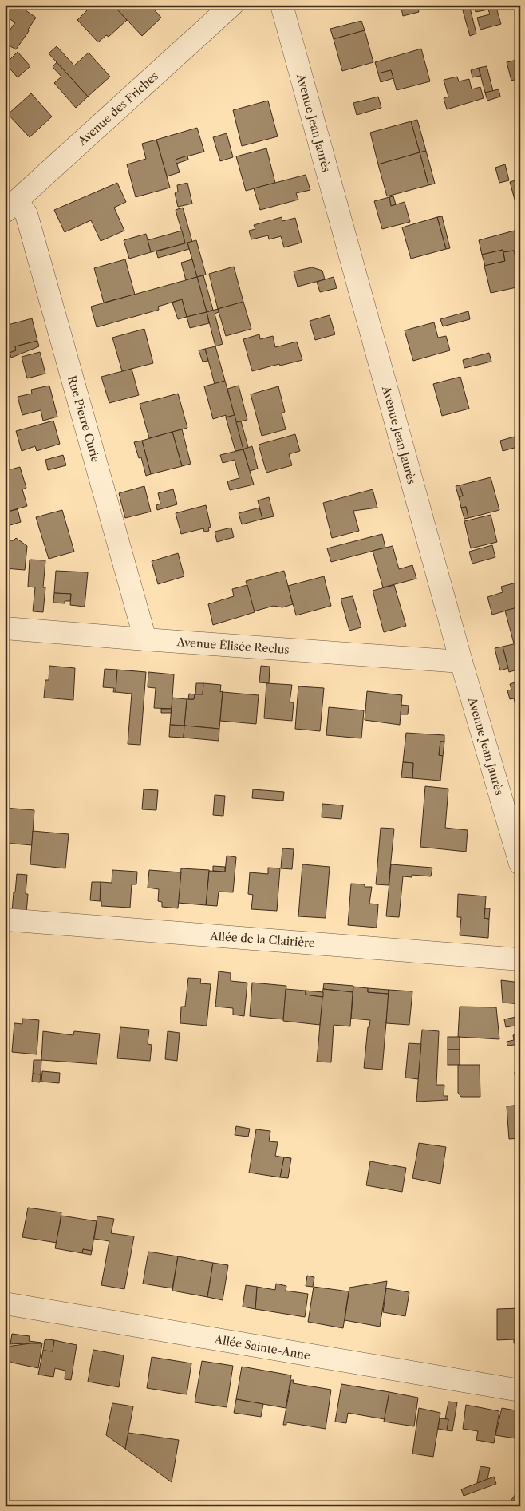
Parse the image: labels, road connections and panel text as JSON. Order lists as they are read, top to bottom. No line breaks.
{"streets":{"street":["Avenue des Friches","Avenue Jean Jaurès","Rue Pierre Curie","Avenue Élisée Reclus","Allée de la Clairière","Allée Sainte-Anne"]},"crossings":[["Avenue des Friches","Rue Pierre Curie"],["Avenue Jean Jaurès","Avenue Élisée Reclus"],["Rue Pierre Curie","Avenue Élisée Reclus"]]}
